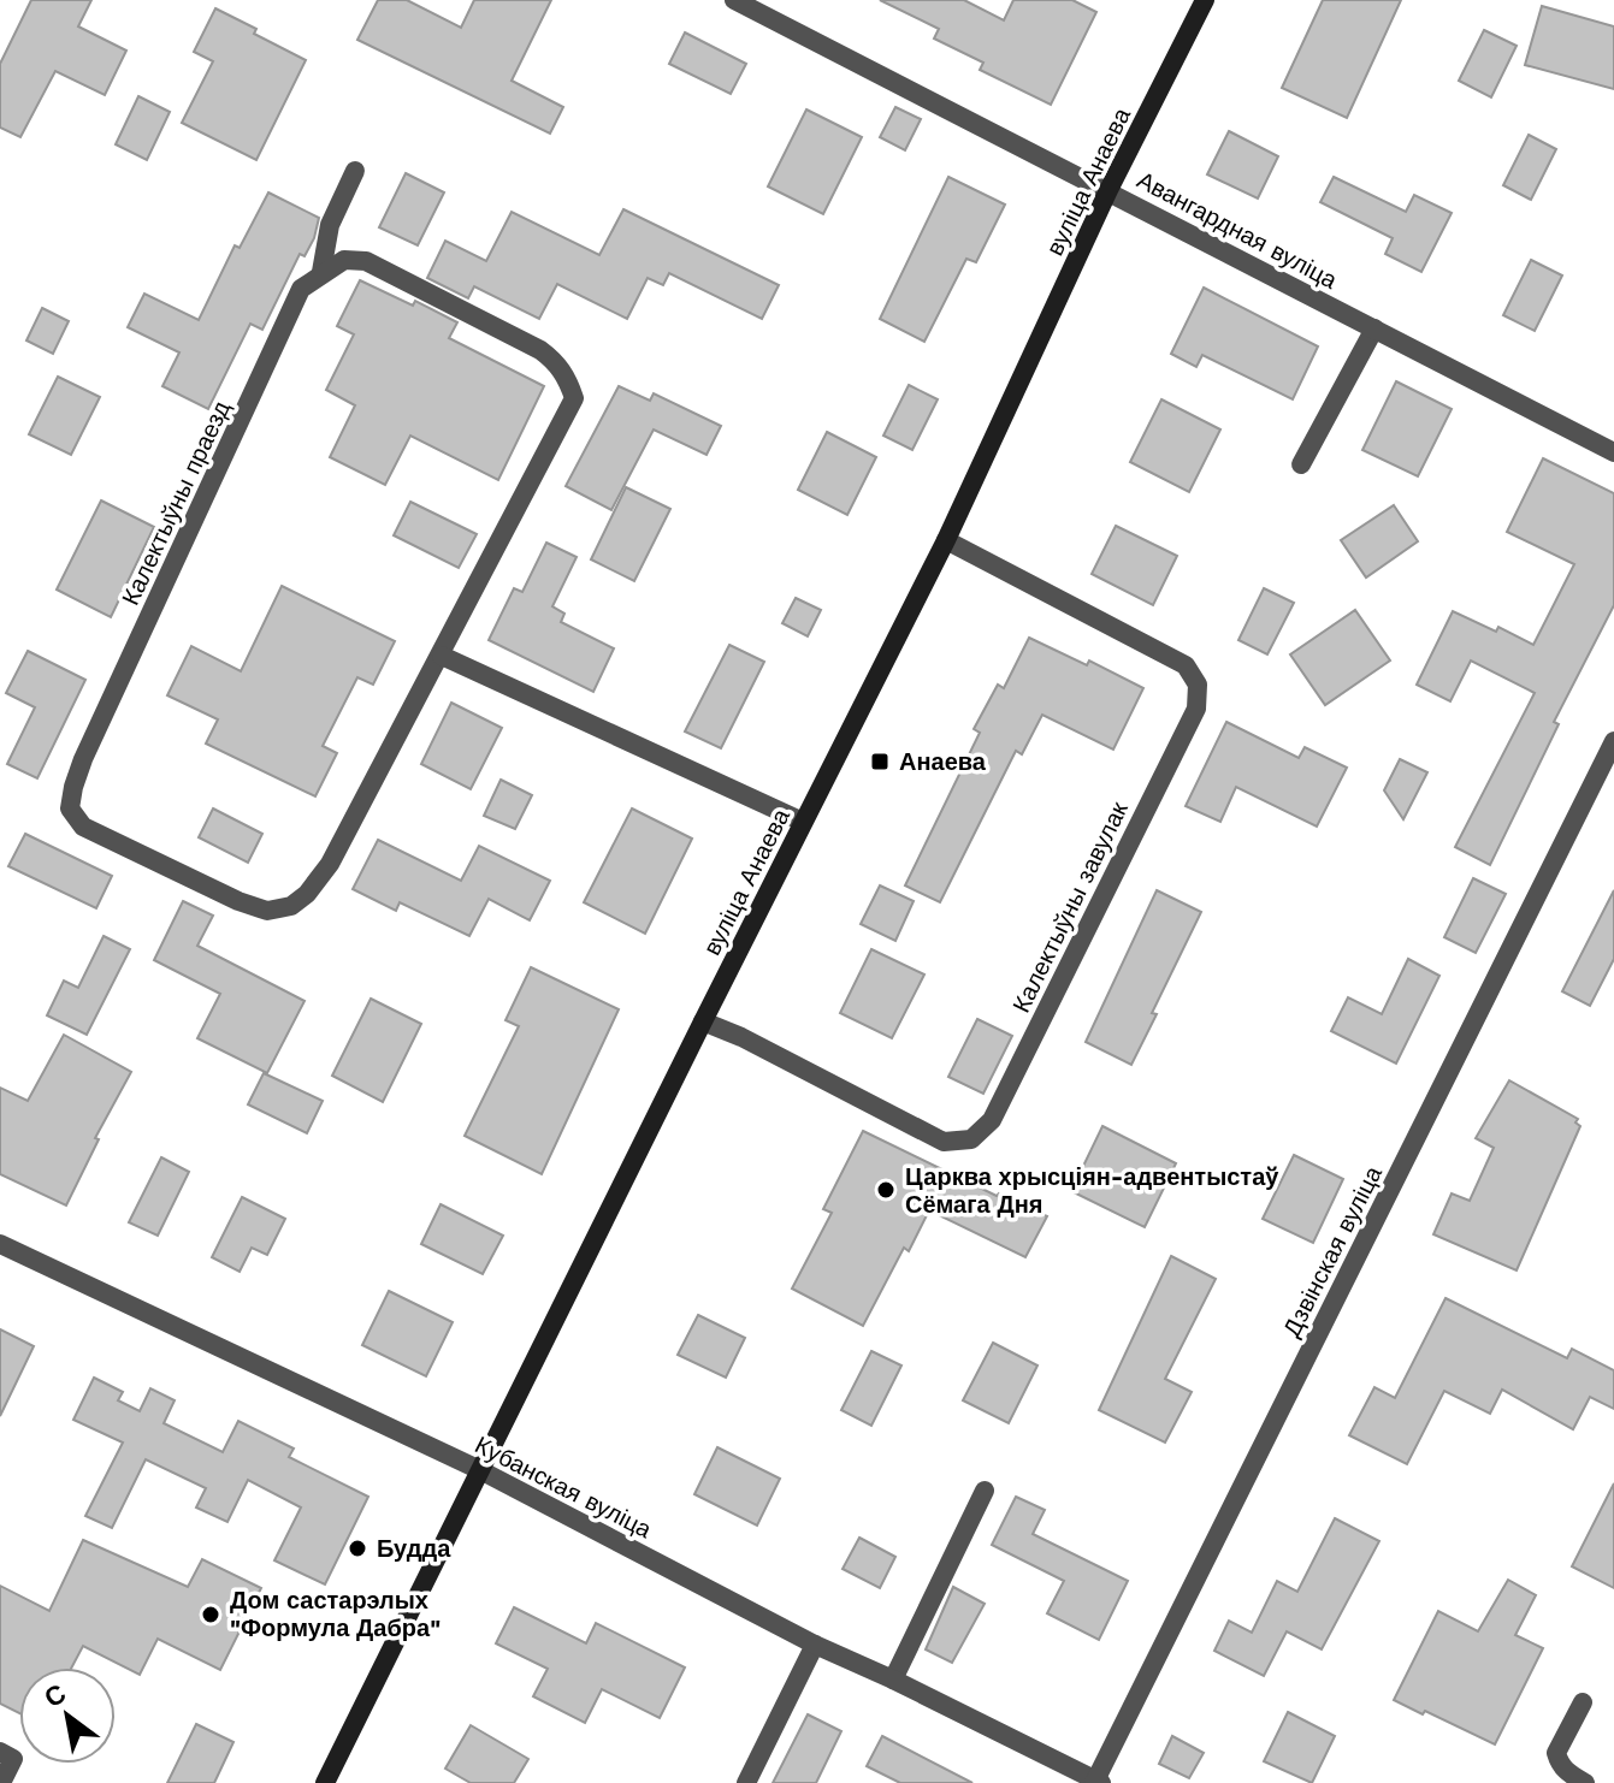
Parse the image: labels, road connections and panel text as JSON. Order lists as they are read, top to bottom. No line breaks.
{"streets":{"street":["вуліца Анаева","Авангардная вуліца","Калектыўны праезд","Калектыўны завулак","Дзвінская вуліца","Кубанская вуліца"]},"crossings":[["вуліца Анаева","Авангардная вуліца"],["вуліца Анаева","Калектыўны завулак"],["вуліца Анаева","Кубанская вуліца"],["Дзвінская вуліца","Кубанская вуліца"]],"places":{"transit":["Анаева"],"other":["Царква хрысціян-адвентыстаў Сёмага Дня","Будда","Дом састарэлых \"Формула Дабра\""]},"north":"top left"}
